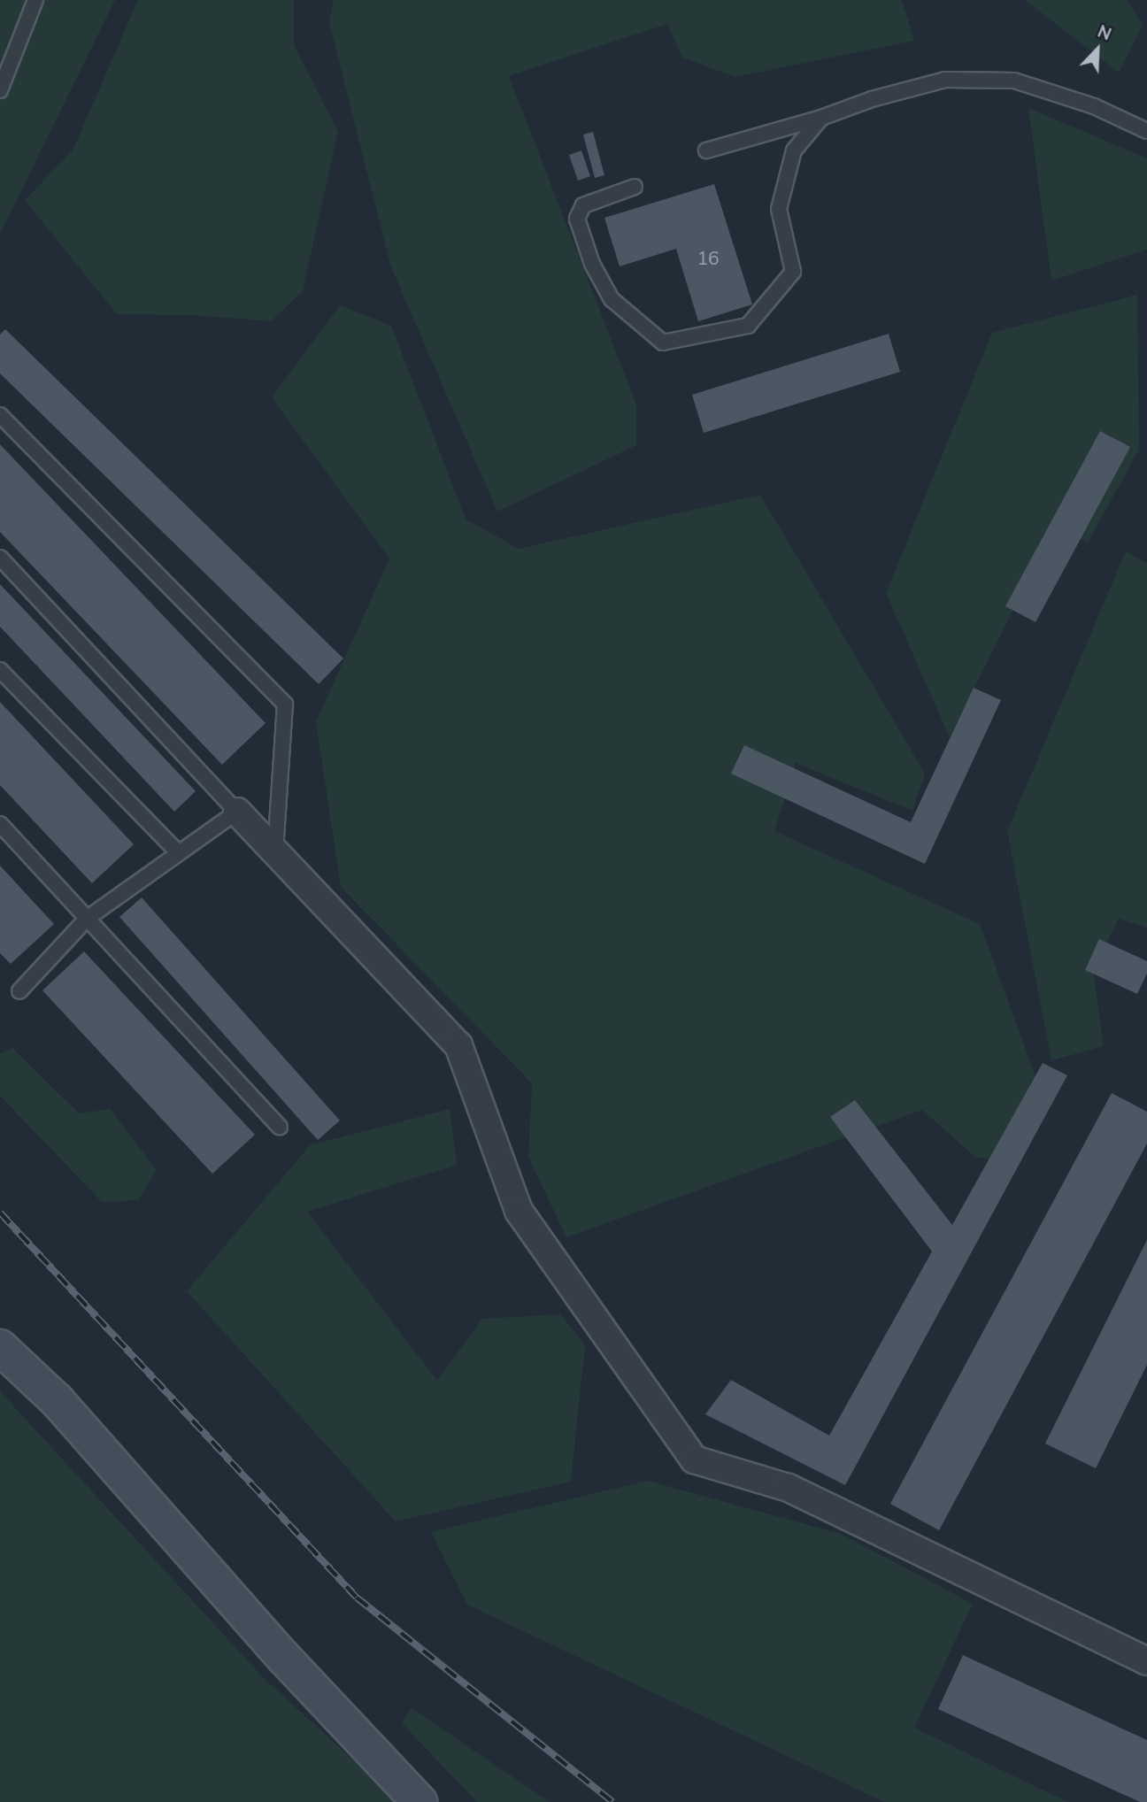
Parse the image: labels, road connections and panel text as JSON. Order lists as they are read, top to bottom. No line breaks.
{"house_numbers":["16"],"north":"top right"}
